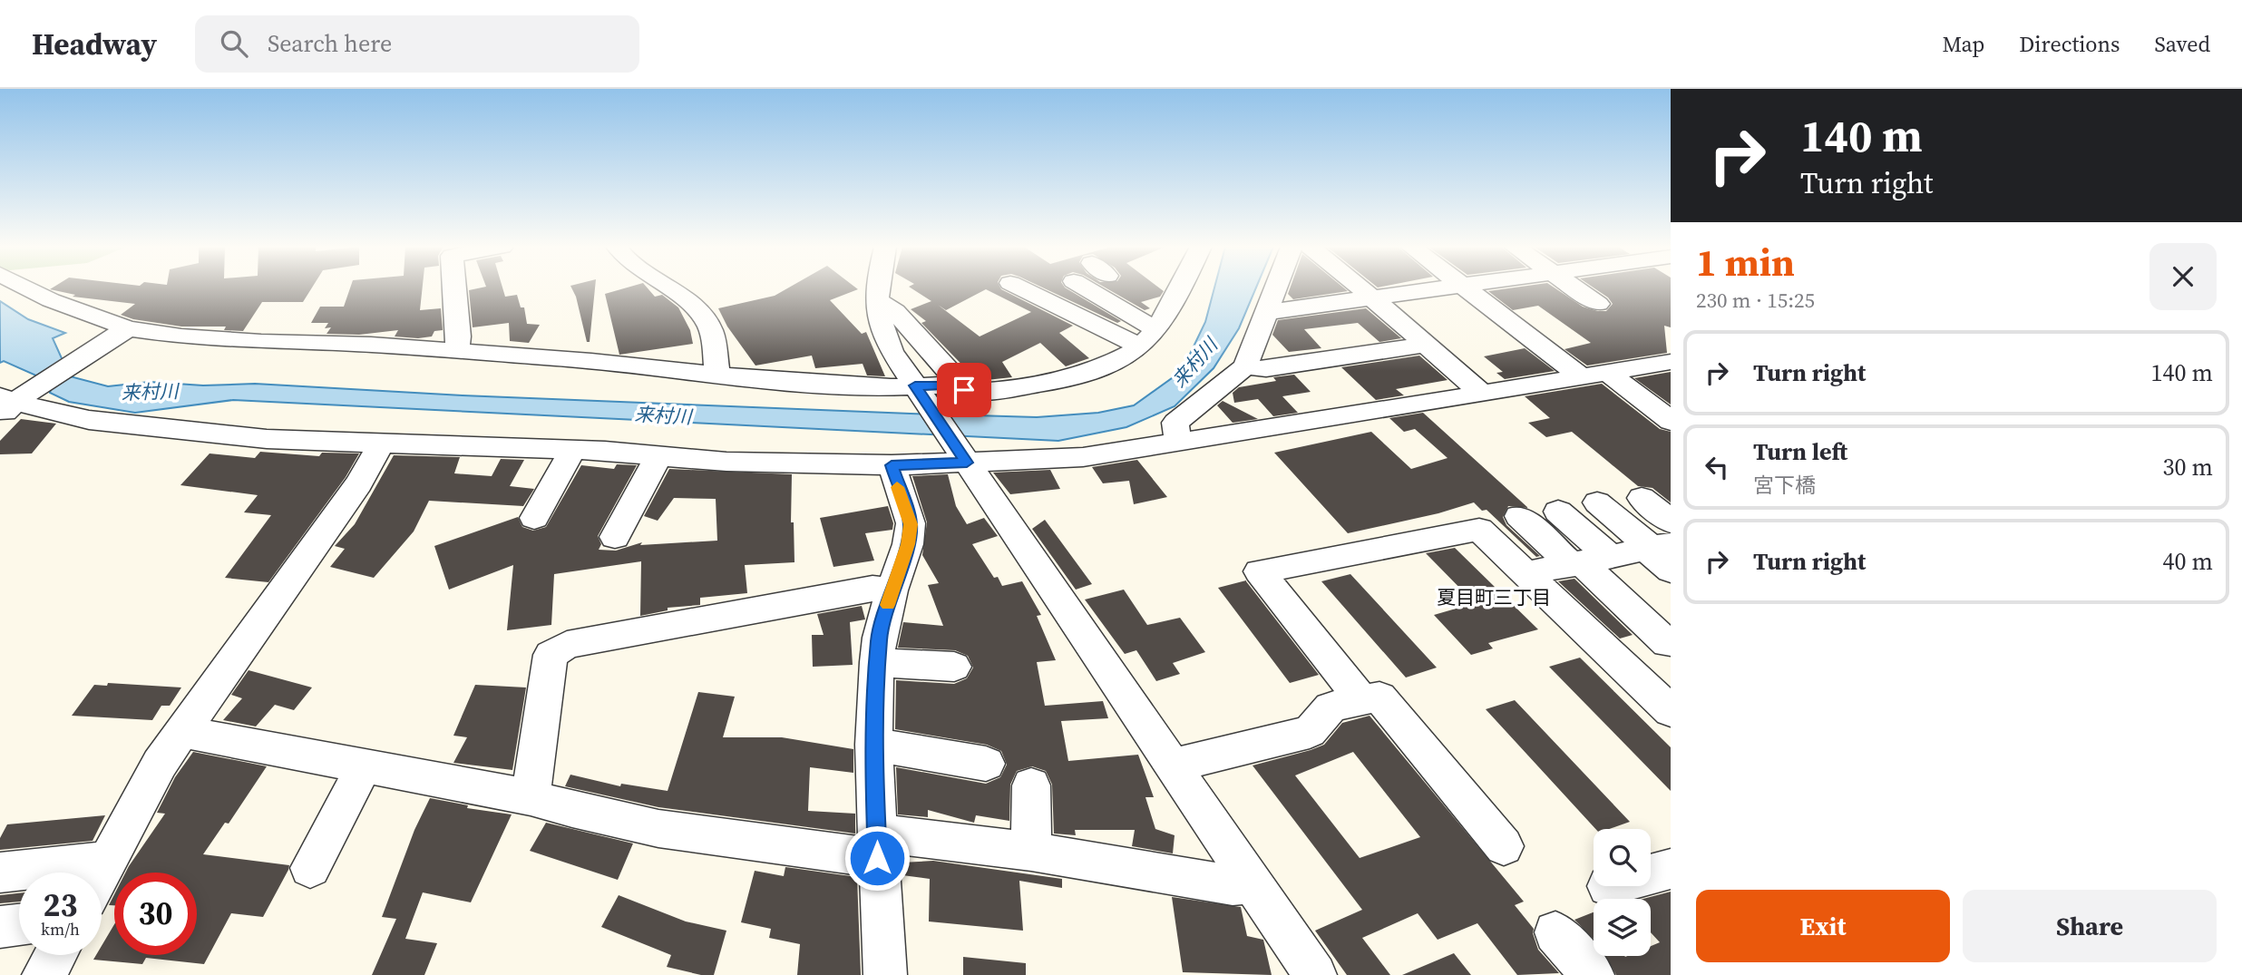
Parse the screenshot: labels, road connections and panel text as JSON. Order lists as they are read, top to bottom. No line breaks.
{"districts":["夏目町三丁目"],"water":["来村川"],"page":{"header":"Headway","search":"Search here","nav":["Map","Directions","Saved"],"turn":["140 m","Turn right"],"heading":["1 min","230 m · 15:25"],"list":[{"name":"Turn right","value":"140 m"},{"name":"Turn left","note":"宮下橋","value":"30 m"},{"name":"Turn right","value":"40 m"}],"speed":"23 km/h","limit":"30","buttons":["Exit","Share"]}}
